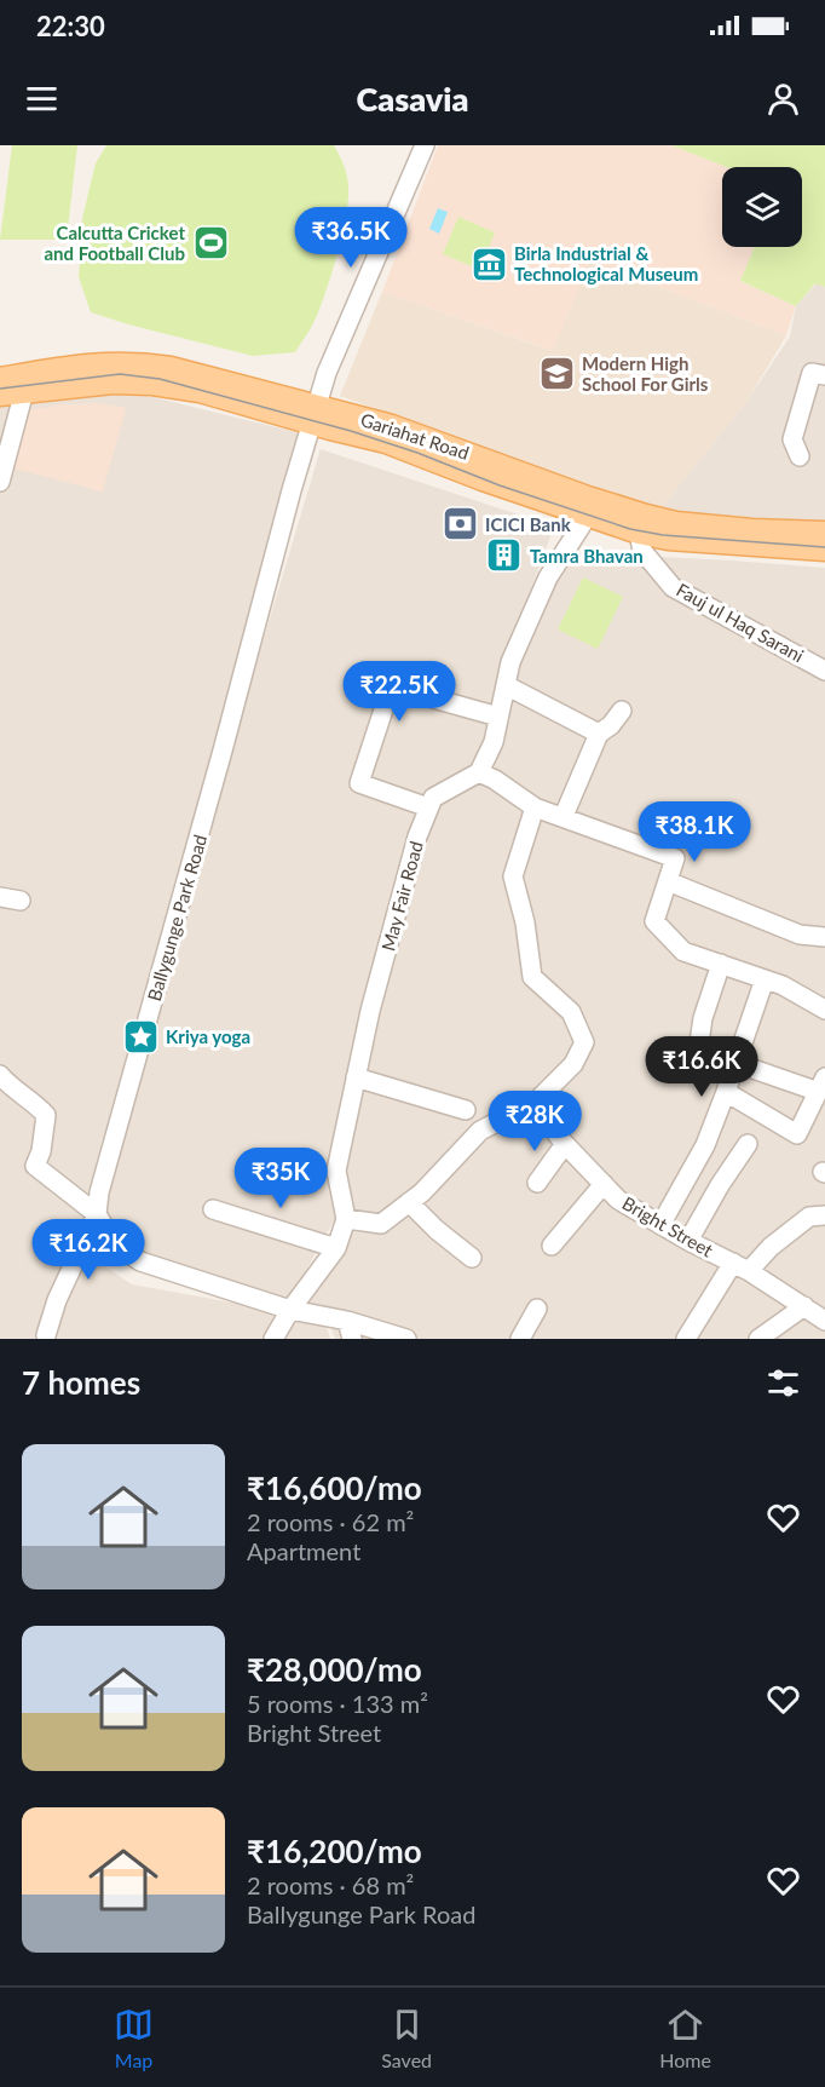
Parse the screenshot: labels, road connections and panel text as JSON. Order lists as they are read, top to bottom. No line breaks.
{"streets":{"main road":["Gariahat Road"],"street":["Fauj ul Haq Sarani","May Fair Road","Ballygunge Park Road","Bright Street"]},"crossings":[["Gariahat Road","Ballygunge Park Road"]],"places":{"sports":["Calcutta Cricket and Football Club"],"museum":["Birla Industrial & Technological Museum"],"school or university":["Modern High School For Girls"],"bank":["ICICI Bank"],"building":["Tamra Bhavan"],"place":["Kriya yoga"]},"page":{"status":"22:30","header":"Casavia","price":["₹36.5K","₹22.5K","₹38.1K","₹16.6K","₹28K","₹35K","₹16.2K"],"heading":"7 homes","list":[{"name":"₹16,600/mo","note":"2 rooms · 62 m² · Apartment"},{"name":"₹28,000/mo","note":"5 rooms · 133 m² · Bright Street"},{"name":"₹16,200/mo","note":"2 rooms · 68 m² · Ballygunge Park Road"}],"tabs":["Map","Saved","Home"]}}
